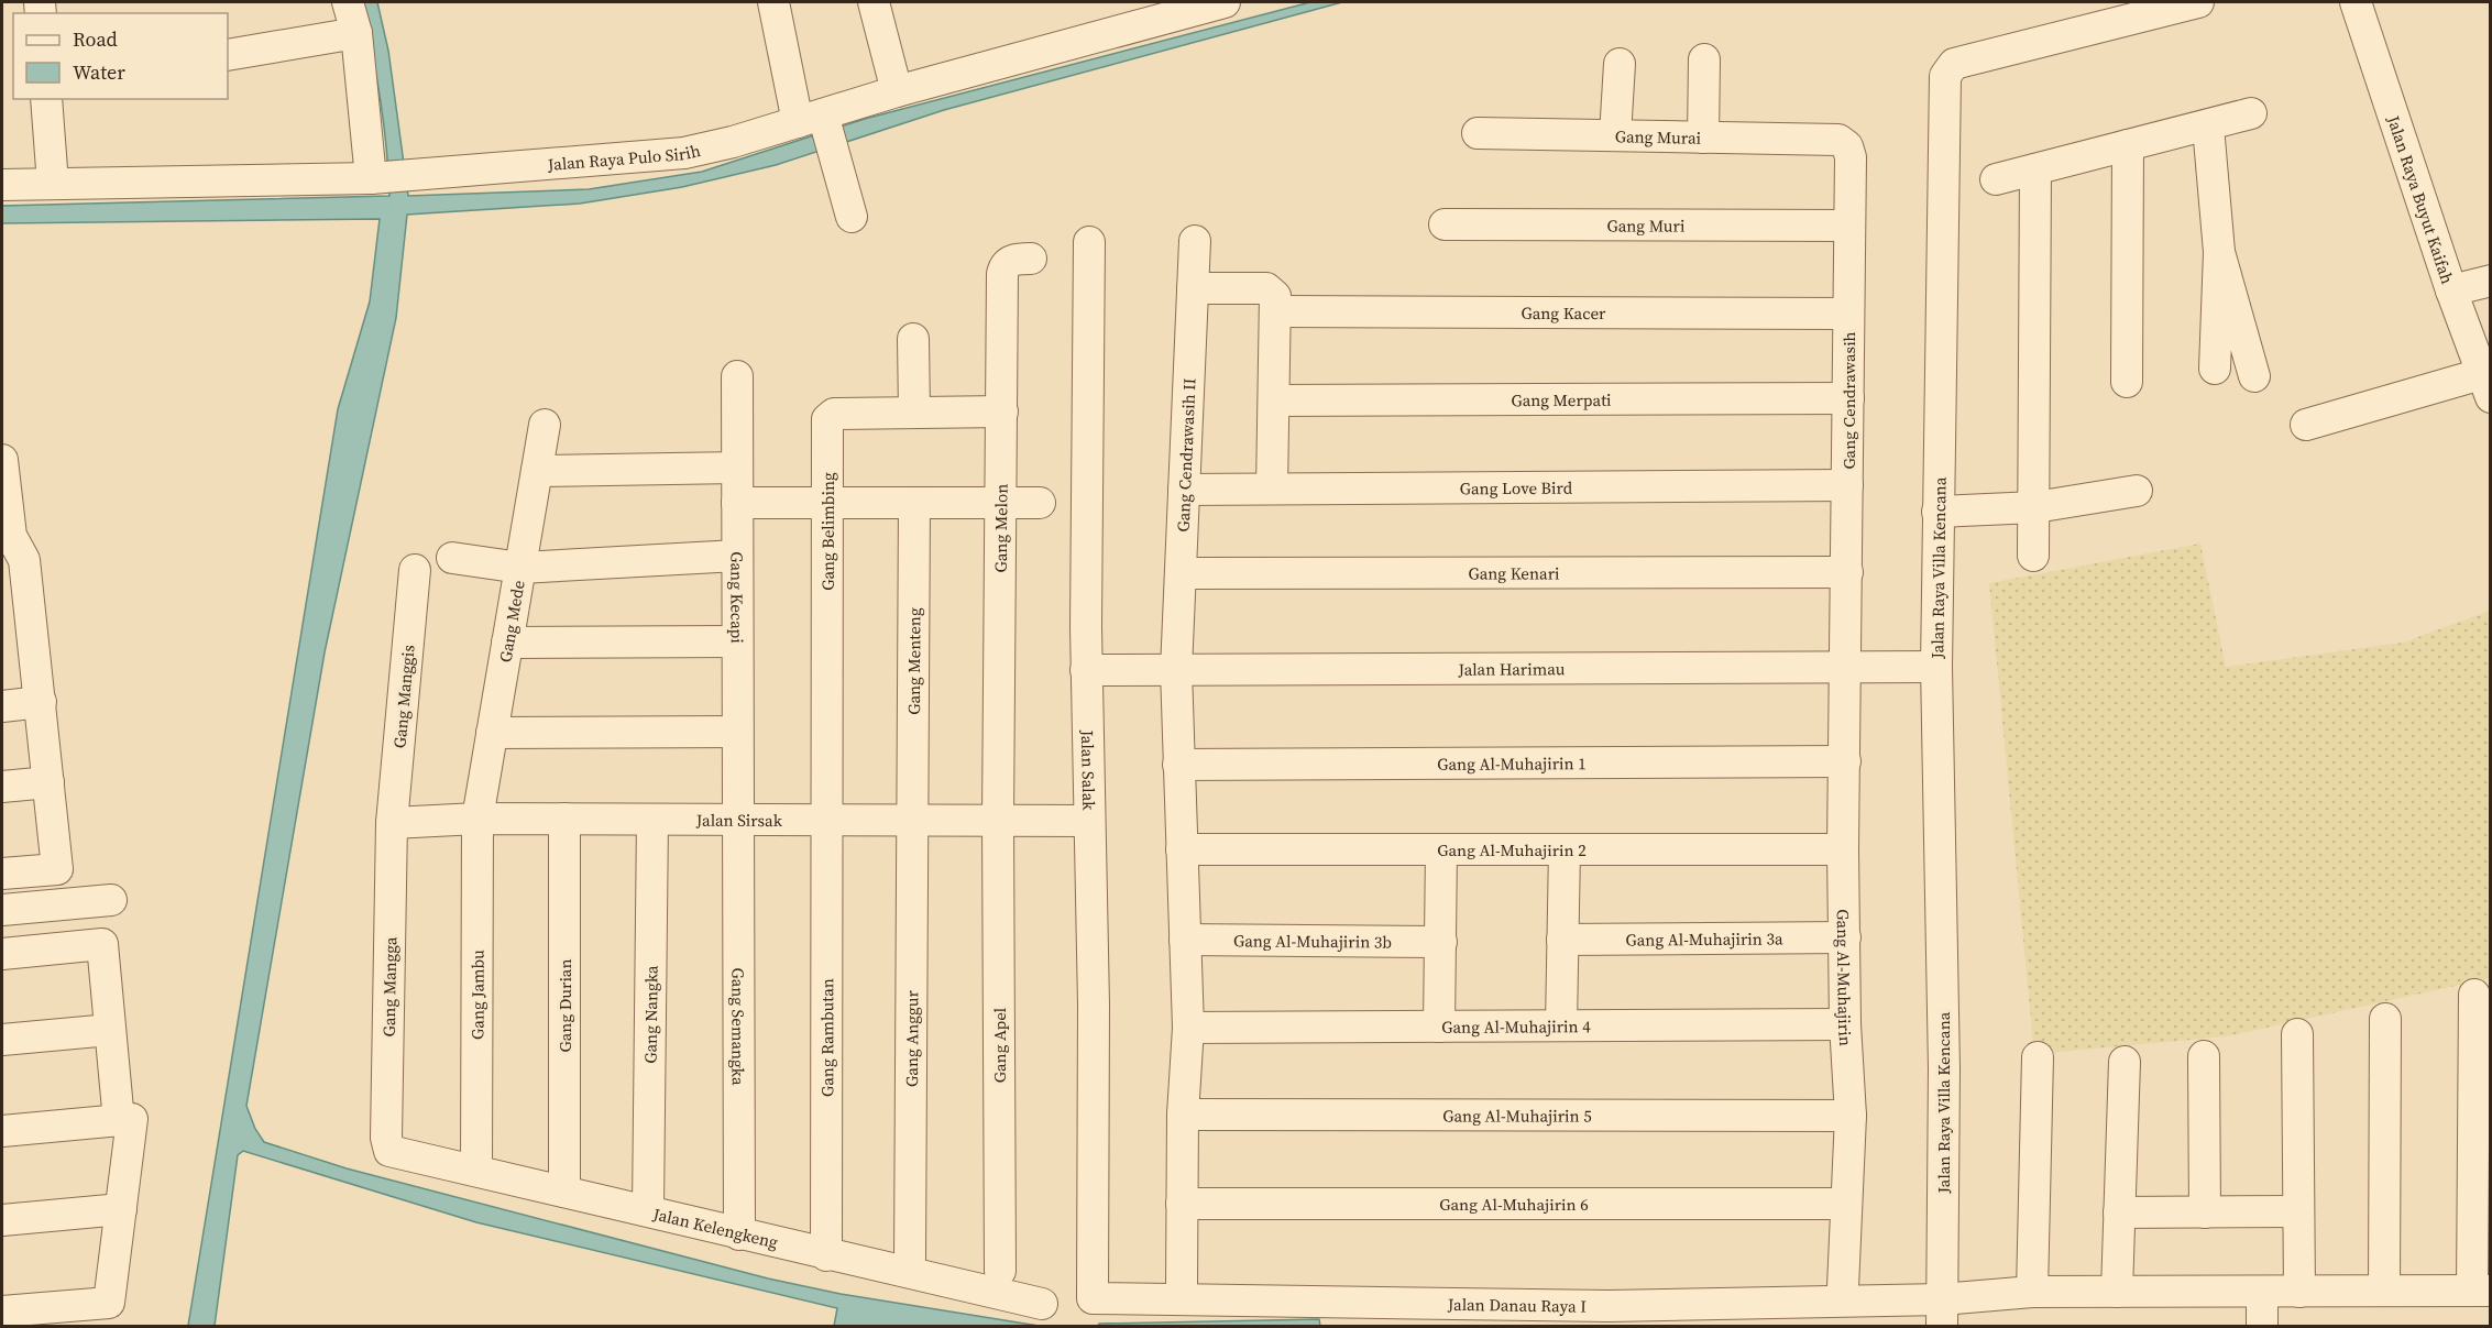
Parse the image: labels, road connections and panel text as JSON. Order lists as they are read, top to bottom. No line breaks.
{"streets":{"street":["Gang Murai","Jalan Raya Pulo Sirih","Jalan Raya Buyut Kaifah","Gang Muri","Gang Kacer","Gang Merpati","Gang Cendrawasih","Gang Cendrawasih II","Gang Love Bird","Gang Melon","Gang Belimbing","Jalan Raya Villa Kencana","Gang Kenari","Gang Kecapi","Gang Mede","Gang Menteng","Jalan Harimau","Gang Manggis","Gang Al-Muhajirin 1","Jalan Salak","Jalan Sirsak","Gang Al-Muhajirin 2","Gang Al-Muhajirin 3a","Gang Al-Muhajirin 3b","Gang Al-Muhajirin","Gang Mangga","Gang Jambu","Gang Durian","Gang Nangka","Gang Al-Muhajirin 4","Gang Semangka","Gang Rambutan","Gang Anggur","Gang Apel","Gang Al-Muhajirin 5","Gang Al-Muhajirin 6","Jalan Kelengkeng","Jalan Danau Raya I"]},"crossings":[["Gang Murai","Gang Cendrawasih"],["Gang Muri","Gang Cendrawasih"],["Gang Kacer","Gang Cendrawasih"],["Gang Merpati","Gang Cendrawasih"],["Gang Cendrawasih","Gang Love Bird"],["Gang Cendrawasih","Gang Kenari"],["Gang Cendrawasih","Jalan Harimau"],["Gang Cendrawasih","Gang Al-Muhajirin"],["Gang Cendrawasih II","Gang Love Bird"],["Gang Cendrawasih II","Gang Kenari"],["Gang Cendrawasih II","Jalan Harimau"],["Gang Cendrawasih II","Gang Al-Muhajirin 1"],["Gang Cendrawasih II","Gang Al-Muhajirin 2"],["Gang Cendrawasih II","Gang Al-Muhajirin 3b"],["Gang Cendrawasih II","Gang Al-Muhajirin 4"],["Gang Cendrawasih II","Gang Al-Muhajirin 5"],["Gang Cendrawasih II","Gang Al-Muhajirin 6"],["Gang Melon","Gang Belimbing"],["Gang Melon","Jalan Sirsak"],["Gang Melon","Gang Apel"],["Gang Belimbing","Jalan Sirsak"],["Gang Belimbing","Gang Rambutan"],["Jalan Raya Villa Kencana","Jalan Harimau"],["Jalan Raya Villa Kencana","Jalan Danau Raya I"],["Gang Kecapi","Jalan Sirsak"],["Gang Kecapi","Gang Semangka"],["Gang Mede","Jalan Sirsak"],["Gang Mede","Gang Jambu"],["Gang Menteng","Jalan Sirsak"],["Gang Menteng","Gang Anggur"],["Jalan Harimau","Jalan Salak"],["Jalan Harimau","Gang Al-Muhajirin"],["Gang Manggis","Jalan Sirsak"],["Gang Manggis","Gang Mangga"],["Gang Al-Muhajirin 1","Gang Al-Muhajirin"],["Jalan Salak","Jalan Sirsak"],["Jalan Salak","Jalan Danau Raya I"],["Jalan Sirsak","Gang Mangga"],["Jalan Sirsak","Gang Jambu"],["Jalan Sirsak","Gang Durian"],["Jalan Sirsak","Gang Nangka"],["Jalan Sirsak","Gang Semangka"],["Jalan Sirsak","Gang Rambutan"],["Jalan Sirsak","Gang Anggur"],["Jalan Sirsak","Gang Apel"],["Gang Al-Muhajirin 2","Gang Al-Muhajirin"],["Gang Al-Muhajirin 3a","Gang Al-Muhajirin"],["Gang Al-Muhajirin","Gang Al-Muhajirin 4"],["Gang Al-Muhajirin","Gang Al-Muhajirin 5"],["Gang Al-Muhajirin","Gang Al-Muhajirin 6"],["Gang Mangga","Jalan Kelengkeng"],["Gang Jambu","Jalan Kelengkeng"],["Gang Durian","Jalan Kelengkeng"],["Gang Nangka","Jalan Kelengkeng"],["Gang Semangka","Jalan Kelengkeng"],["Gang Rambutan","Jalan Kelengkeng"]],"legend":["Road","Water"]}
